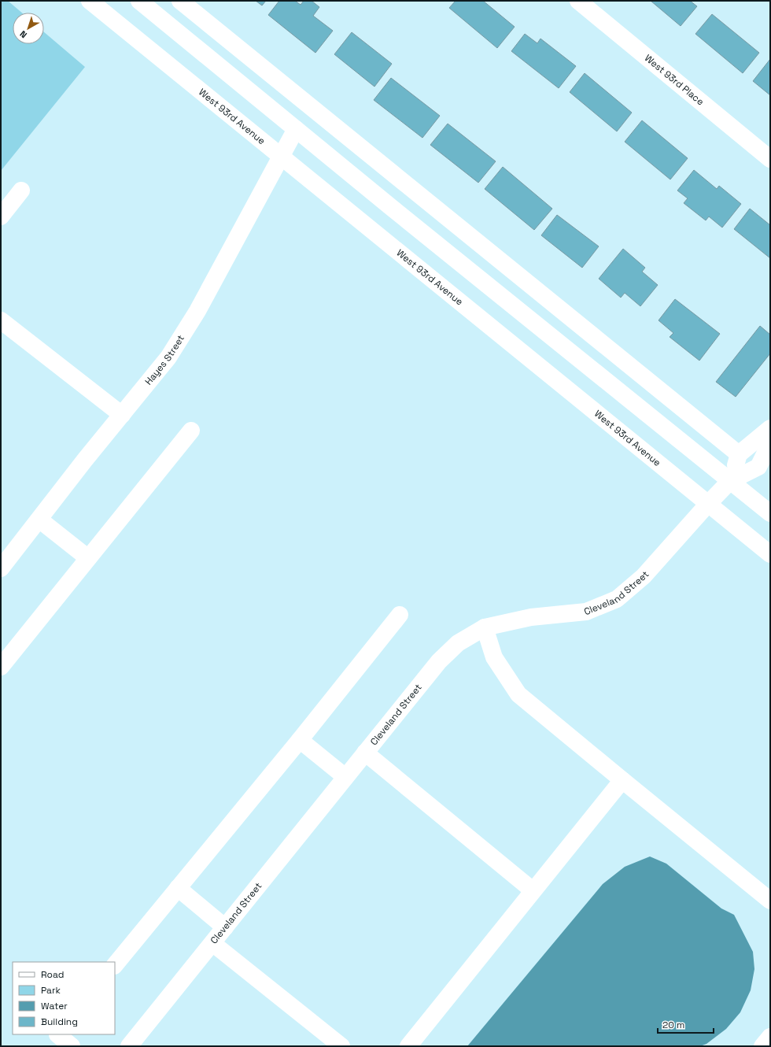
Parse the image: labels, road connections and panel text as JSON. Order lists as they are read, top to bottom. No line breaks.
{"streets":{"street":["West 93rd Place","West 93rd Avenue","Hayes Street","Cleveland Street"]},"crossings":[["West 93rd Avenue","Hayes Street"],["West 93rd Avenue","Cleveland Street"]],"legend":["Road","Park","Water","Building"],"scale_bar":"20 m","north":"bottom left"}
